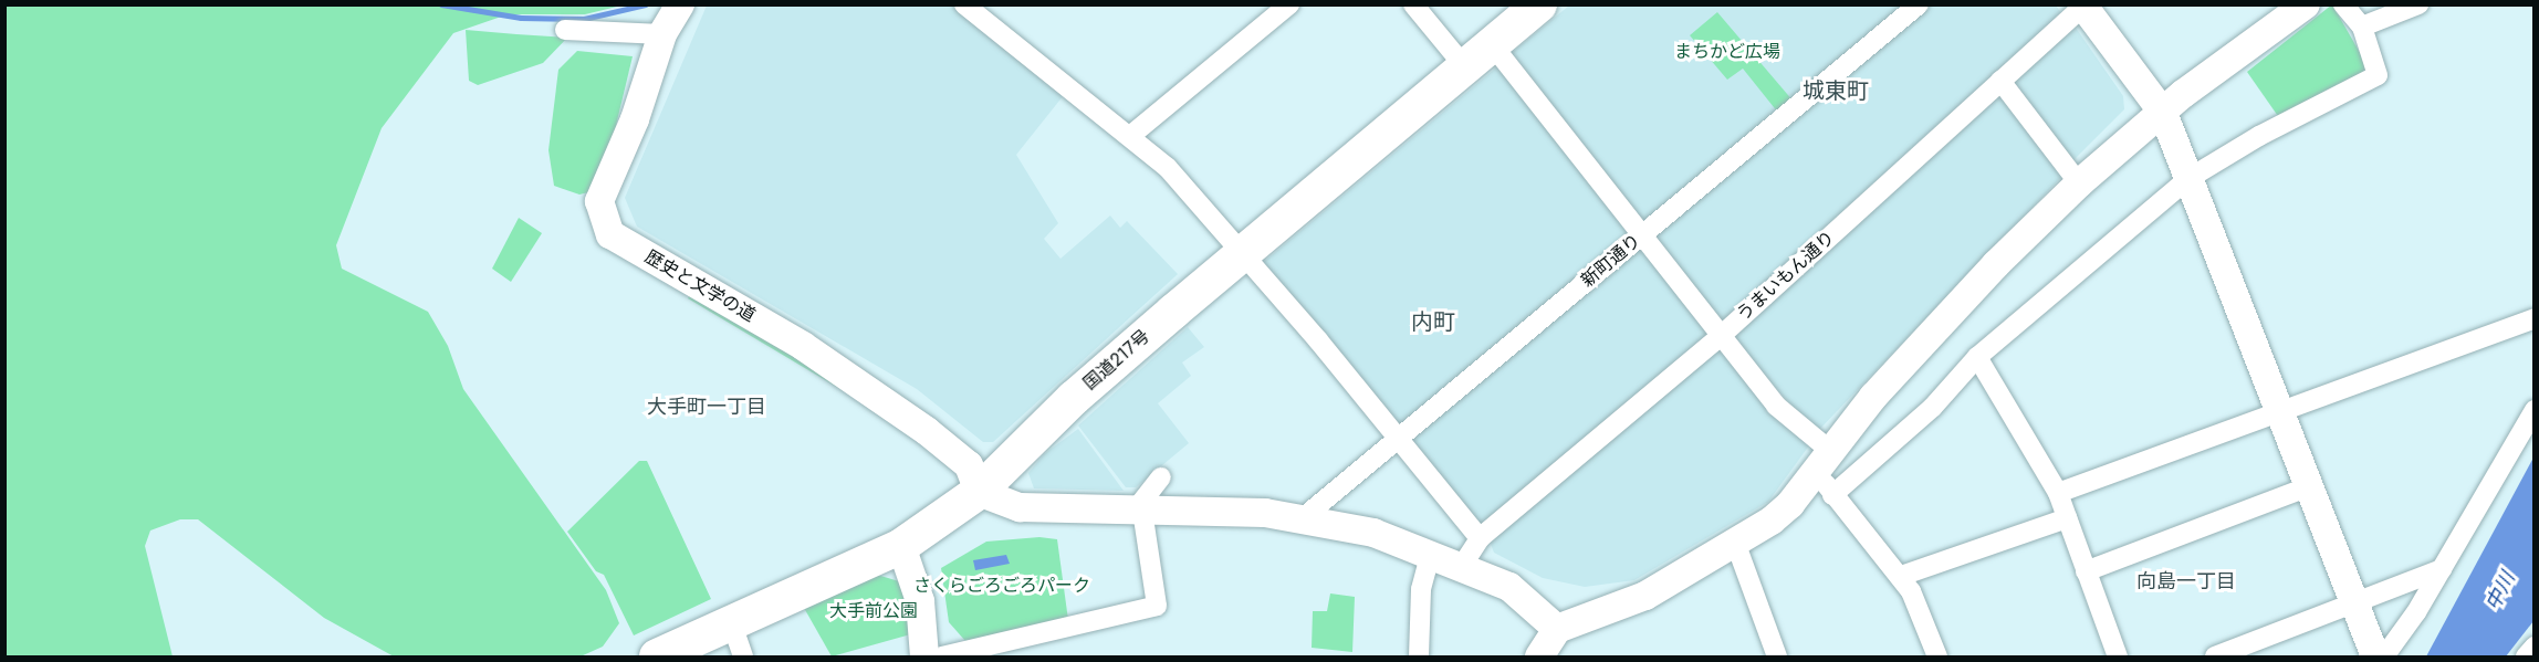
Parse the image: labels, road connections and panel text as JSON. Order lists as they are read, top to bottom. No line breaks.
{"streets":{"highway":["国道217号"],"street":["新町通り","うまいもん通り","歴史と文学の道"]},"crossings":[["歴史と文学の道","国道217号"]],"districts":["城東町","内町","大手町一丁目","向島一丁目"],"water":["中川"],"parks":["まちかど広場","さくらごろごろパーク","大手前公園"]}
